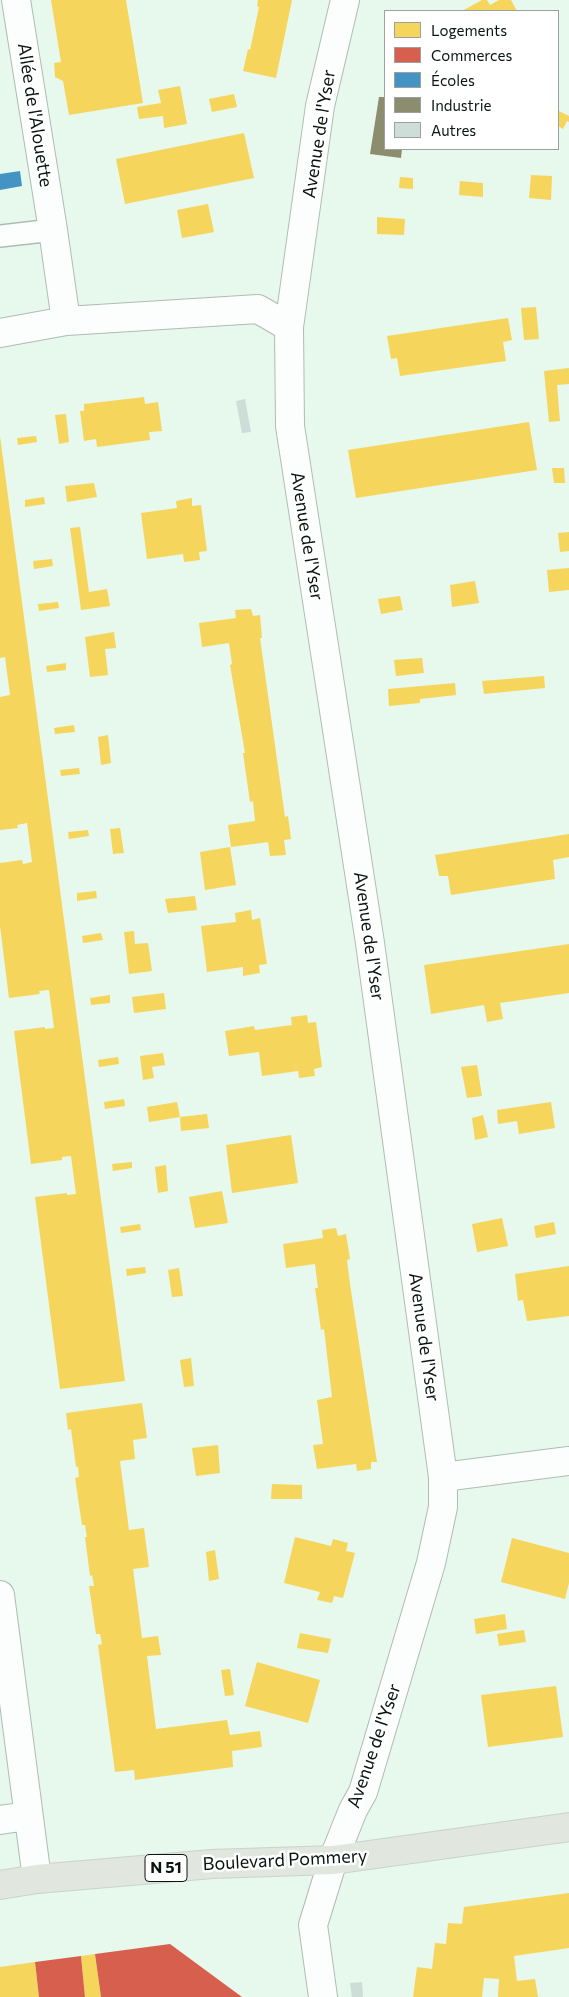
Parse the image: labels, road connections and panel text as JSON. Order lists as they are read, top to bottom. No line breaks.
{"streets":{"main road":["Boulevard Pommery","N 51"],"street":["Allée de l'Alouette","Avenue de l'Yser"]},"crossings":[["Avenue de l'Yser","Boulevard Pommery"]],"legend":["Logements","Commerces","Écoles","Industrie","Autres"]}
